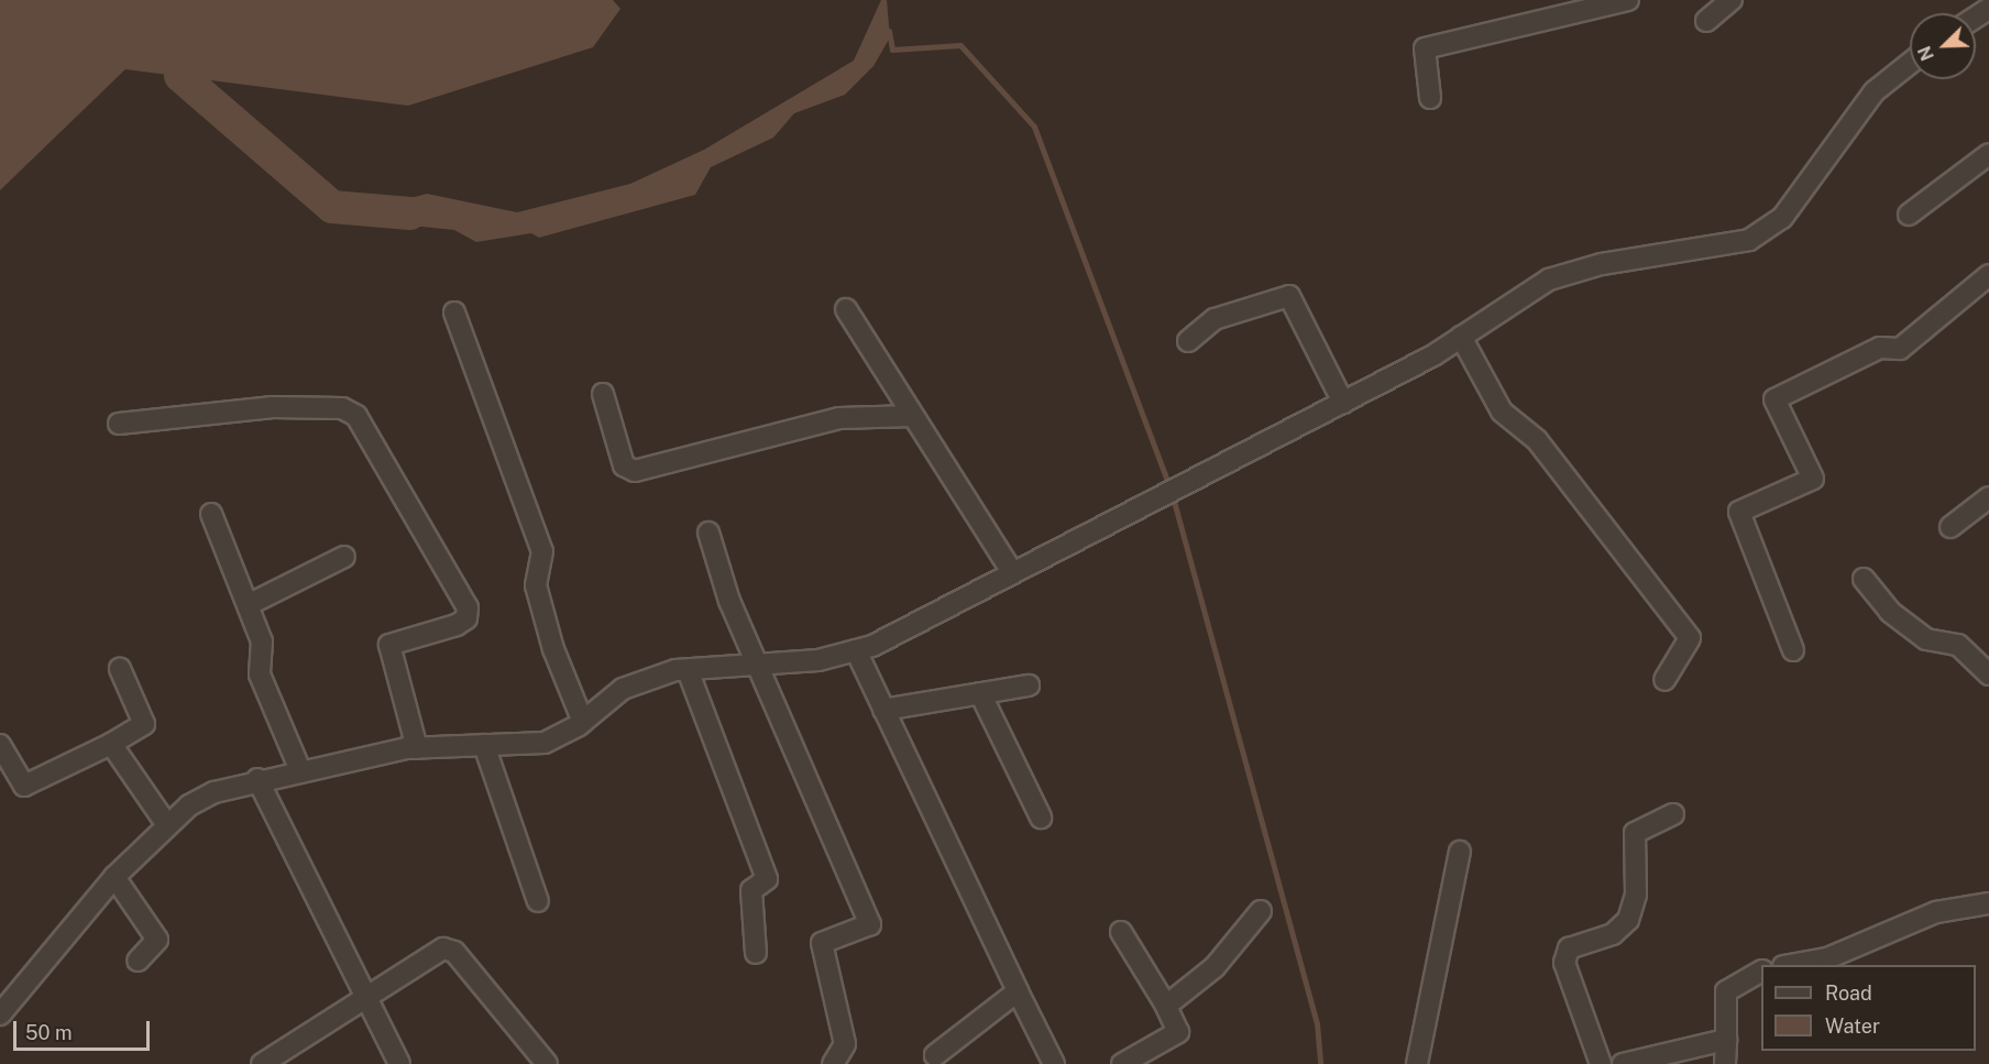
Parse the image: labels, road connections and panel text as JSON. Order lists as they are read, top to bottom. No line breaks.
{"legend":["Road","Water"],"scale_bar":"50 m","north":"bottom left"}
